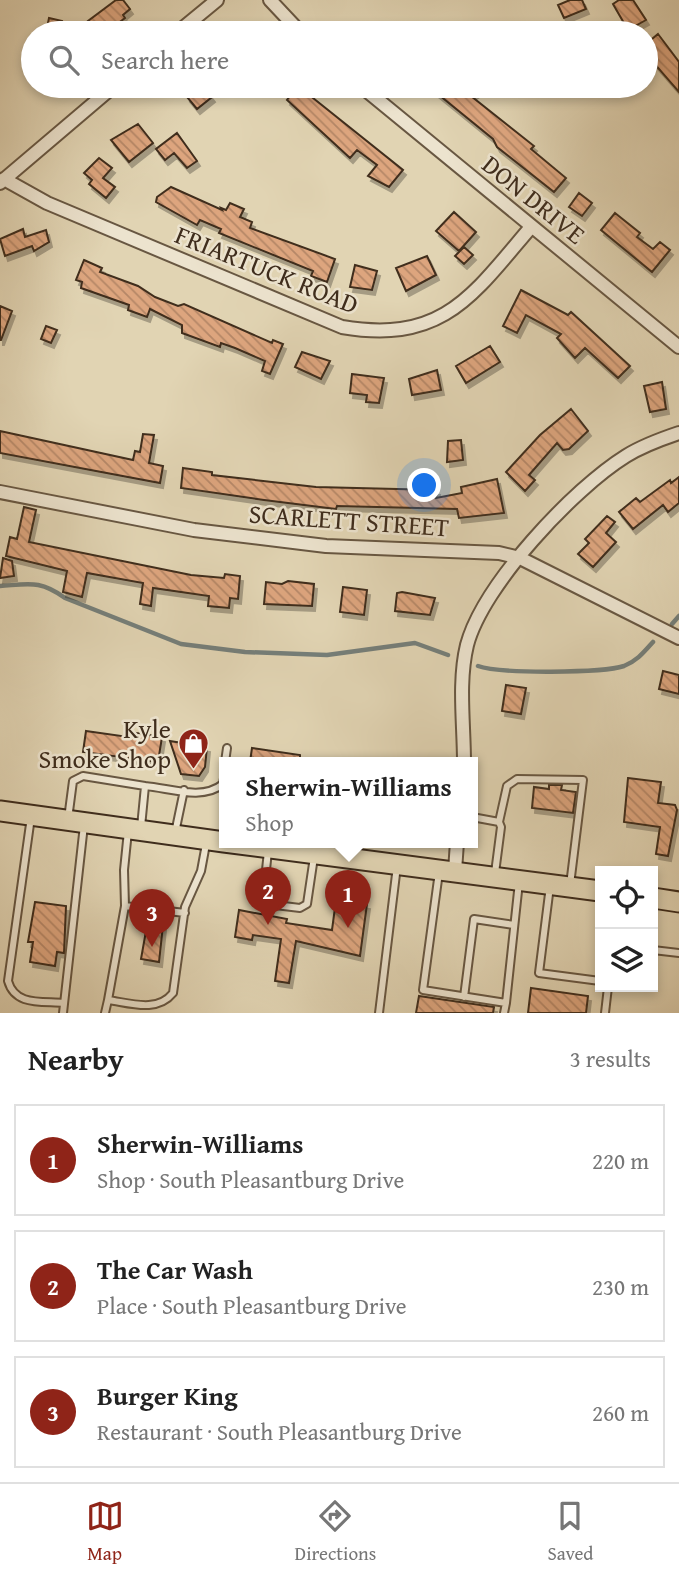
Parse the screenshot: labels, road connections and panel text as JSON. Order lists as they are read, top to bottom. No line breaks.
{"streets":{"street":["DON DRIVE","FRIARTUCK ROAD","SCARLETT STREET"]},"crossings":[["DON DRIVE","FRIARTUCK ROAD"]],"places":{"shop":["Kyle Smoke Shop"]},"page":{"search":"Search here","popup":["Sherwin-Williams","Shop"],"pins":["2","1","3"],"heading":["Nearby","3 results"],"list":[{"mark":"1","name":"Sherwin-Williams","note":"Shop · South Pleasantburg Drive","value":"220 m"},{"mark":"2","name":"The Car Wash","note":"Place · South Pleasantburg Drive","value":"230 m"},{"mark":"3","name":"Burger King","note":"Restaurant · South Pleasantburg Drive","value":"260 m"}],"nav":["Map","Directions","Saved"]}}
